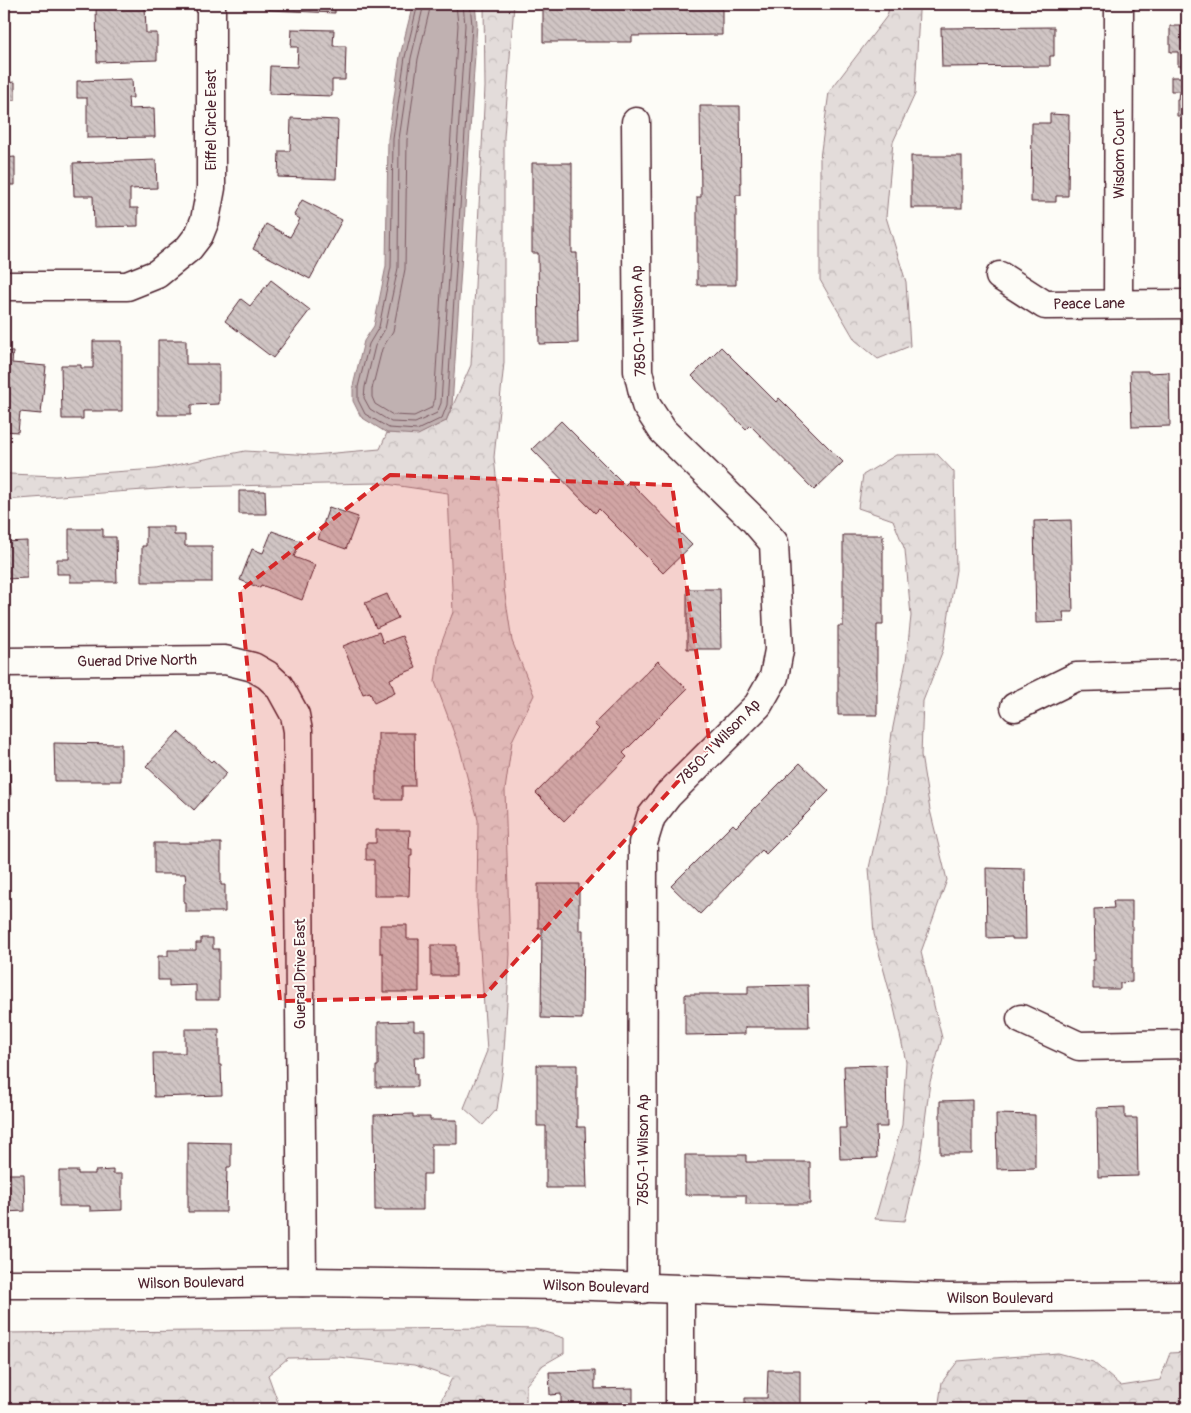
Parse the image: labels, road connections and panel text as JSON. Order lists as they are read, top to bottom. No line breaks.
{"streets":{"street":["Eiffel Circle East","Wisdom Court","Peace Lane","7850-1 Wilson Ap","Guerad Drive North","Guerad Drive East","Wilson Boulevard"]},"crossings":[["Wisdom Court","Peace Lane"],["7850-1 Wilson Ap","Wilson Boulevard"],["Guerad Drive North","Guerad Drive East"],["Guerad Drive East","Wilson Boulevard"]]}
